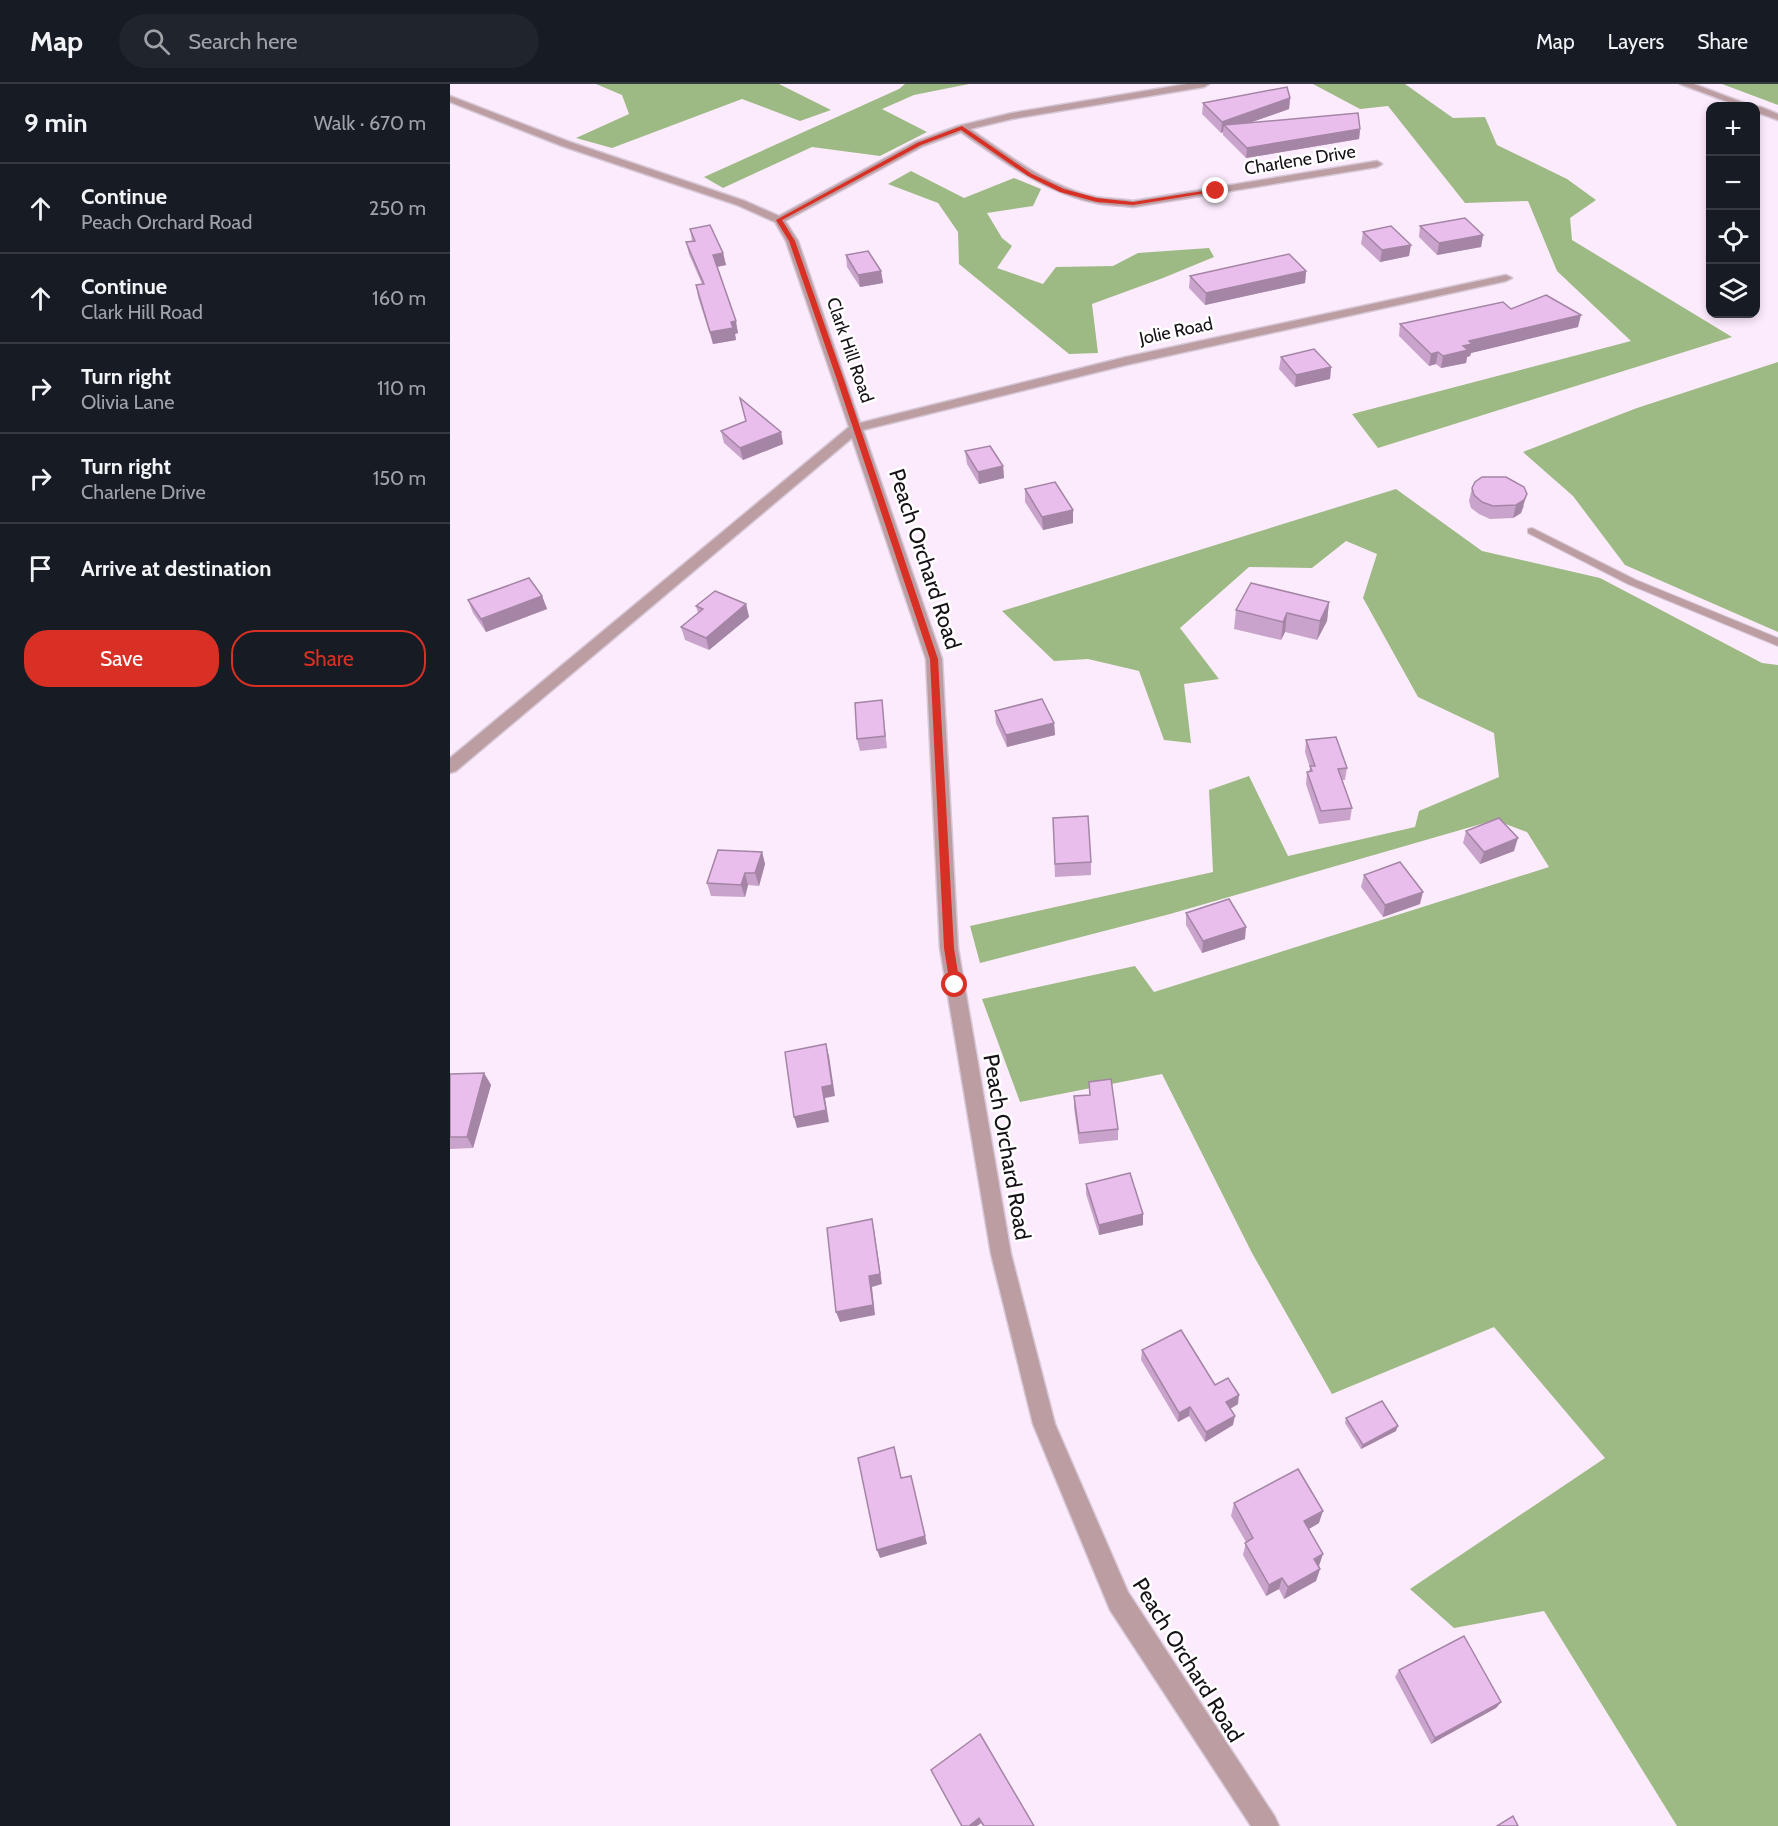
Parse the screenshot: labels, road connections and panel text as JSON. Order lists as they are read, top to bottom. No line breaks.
{"streets":{"street":["Charlene Drive","Jolie Road","Clark Hill Road","Peach Orchard Road"]},"crossings":[["Jolie Road","Clark Hill Road"],["Jolie Road","Peach Orchard Road"],["Clark Hill Road","Peach Orchard Road"]],"page":{"header":"Map","search":"Search here","nav":["Map","Layers","Share"],"heading":["9 min","Walk · 670 m"],"map_buttons":["+","−"],"list":[["Continue","Peach Orchard Road","250 m"],["Continue","Clark Hill Road","160 m"],["Turn right","Olivia Lane","110 m"],["Turn right","Charlene Drive","150 m"],"Arrive at destination"],"buttons":["Save","Share"]}}
